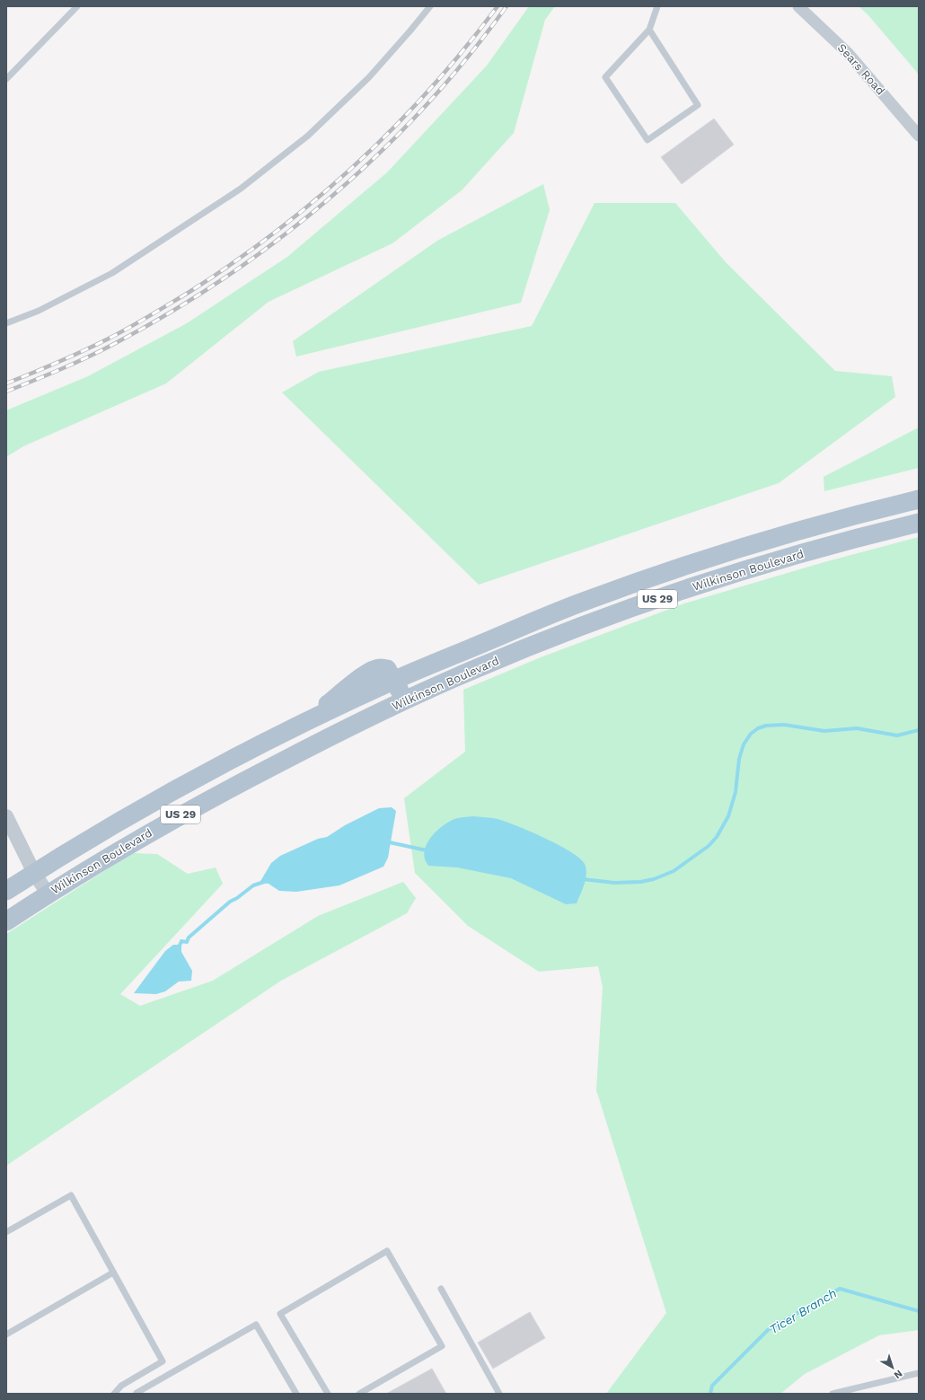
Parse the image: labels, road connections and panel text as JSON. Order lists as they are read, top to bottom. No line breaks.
{"streets":{"main road":["Wilkinson Boulevard","US 29"],"street":["Sears Road"]},"water":["Ticer Branch"],"north":"bottom right"}
